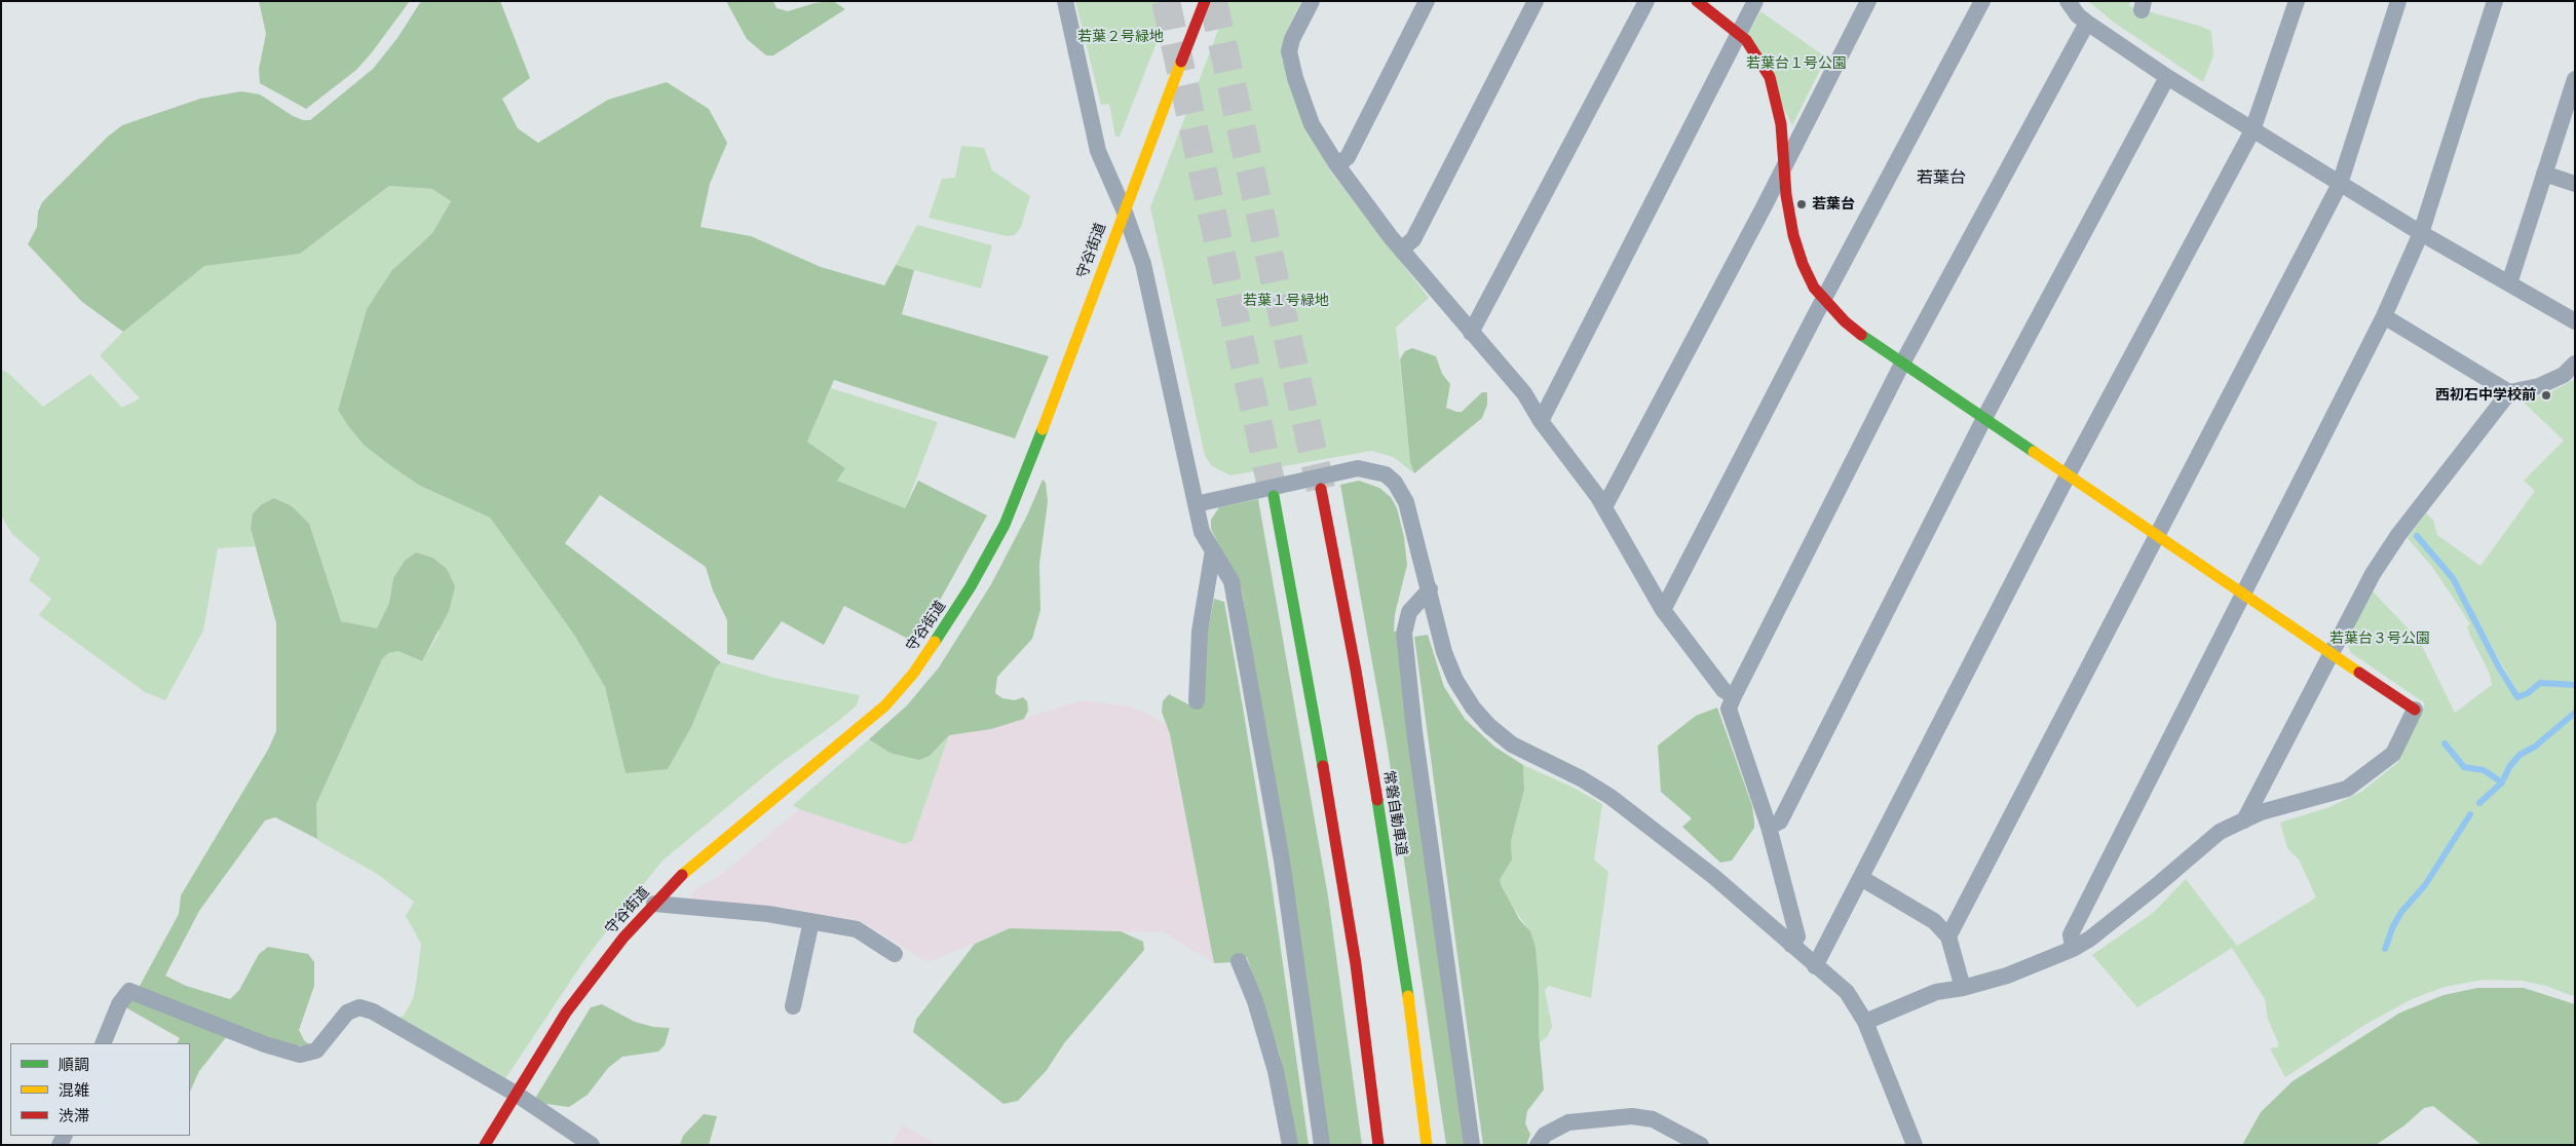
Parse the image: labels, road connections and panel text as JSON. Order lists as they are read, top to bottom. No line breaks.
{"streets":{"main road":["守谷街道","常磐自動車道"]},"districts":["若葉台"],"parks":["若葉２号緑地","若葉台１号公園","若葉１号緑地","若葉台３号公園"],"places":["若葉台","西初石中学校前"],"legend":["順調","混雑","渋滞"]}
